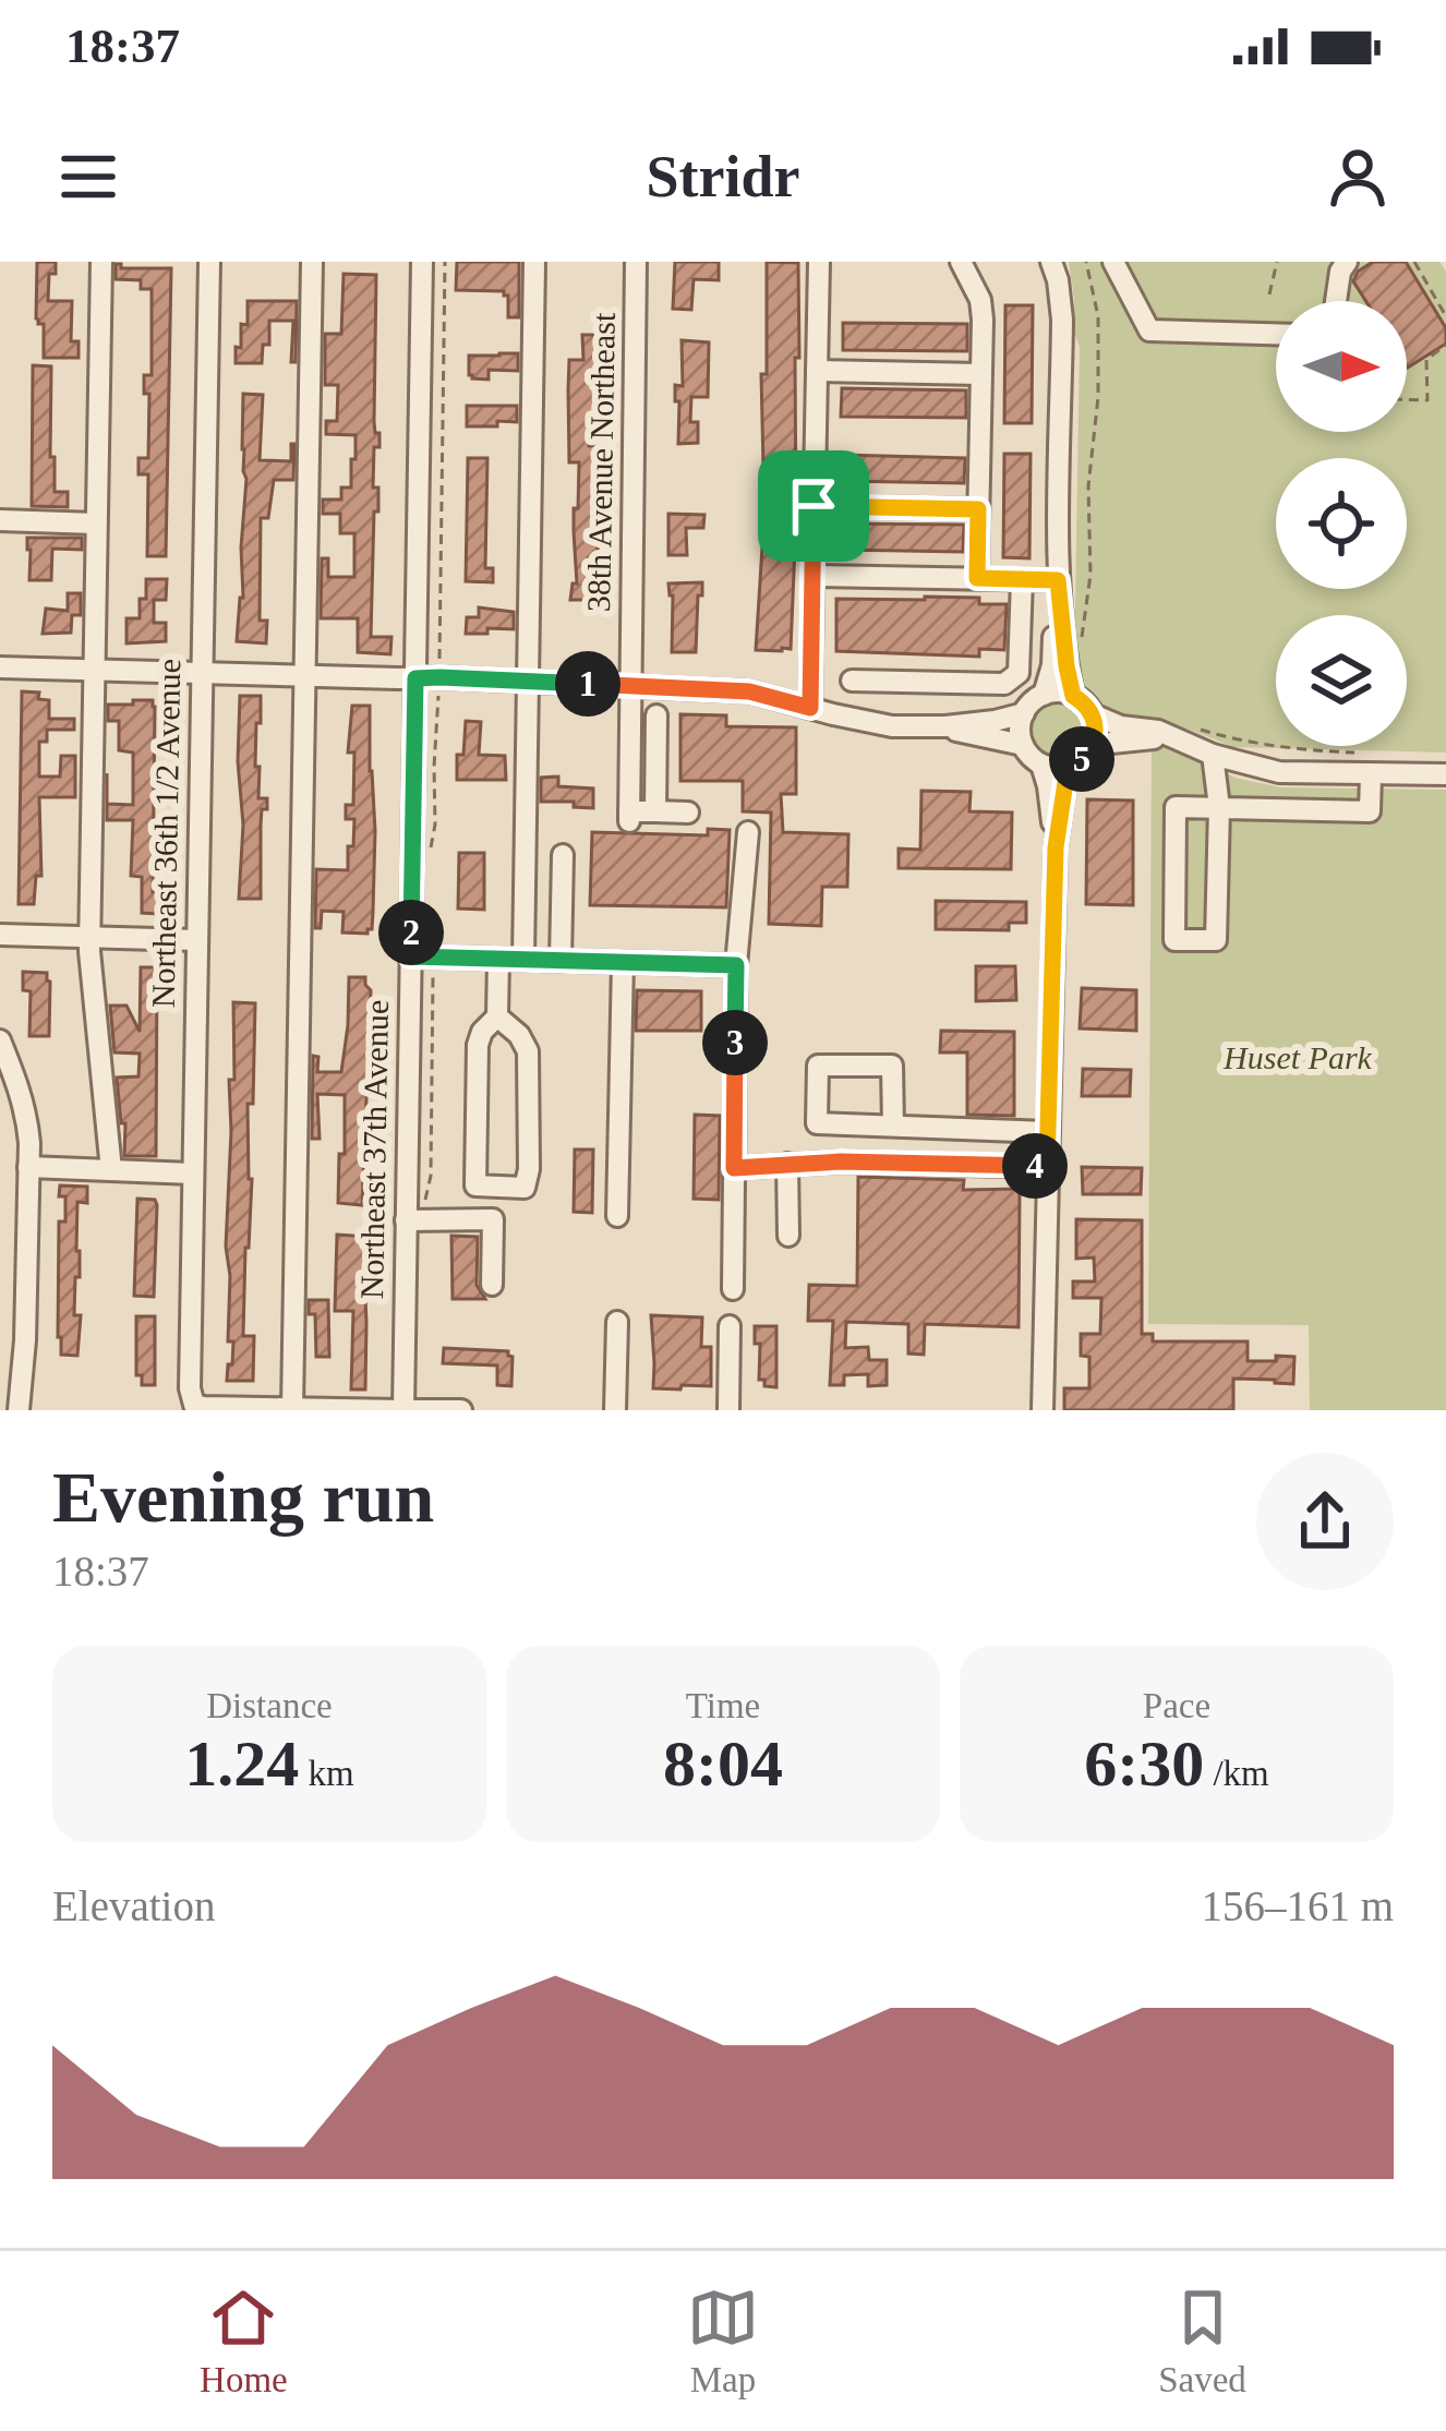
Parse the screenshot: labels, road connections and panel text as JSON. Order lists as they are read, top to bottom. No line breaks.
{"streets":{"street":["38th Avenue Northeast","Northeast 36th 1/2 Avenue","Northeast 37th Avenue"]},"parks":["Huset Park"],"north":"right","page":{"status":"18:37","header":"Stridr","pins":["1","5","2","3","4"],"heading":["Evening run","18:37"],"stats":[["Distance","1.24 km"],["Time","8:04"],["Pace","6:30 /km"]],"chart":["Elevation","156–161 m"],"tabs":["Home","Map","Saved"]}}
